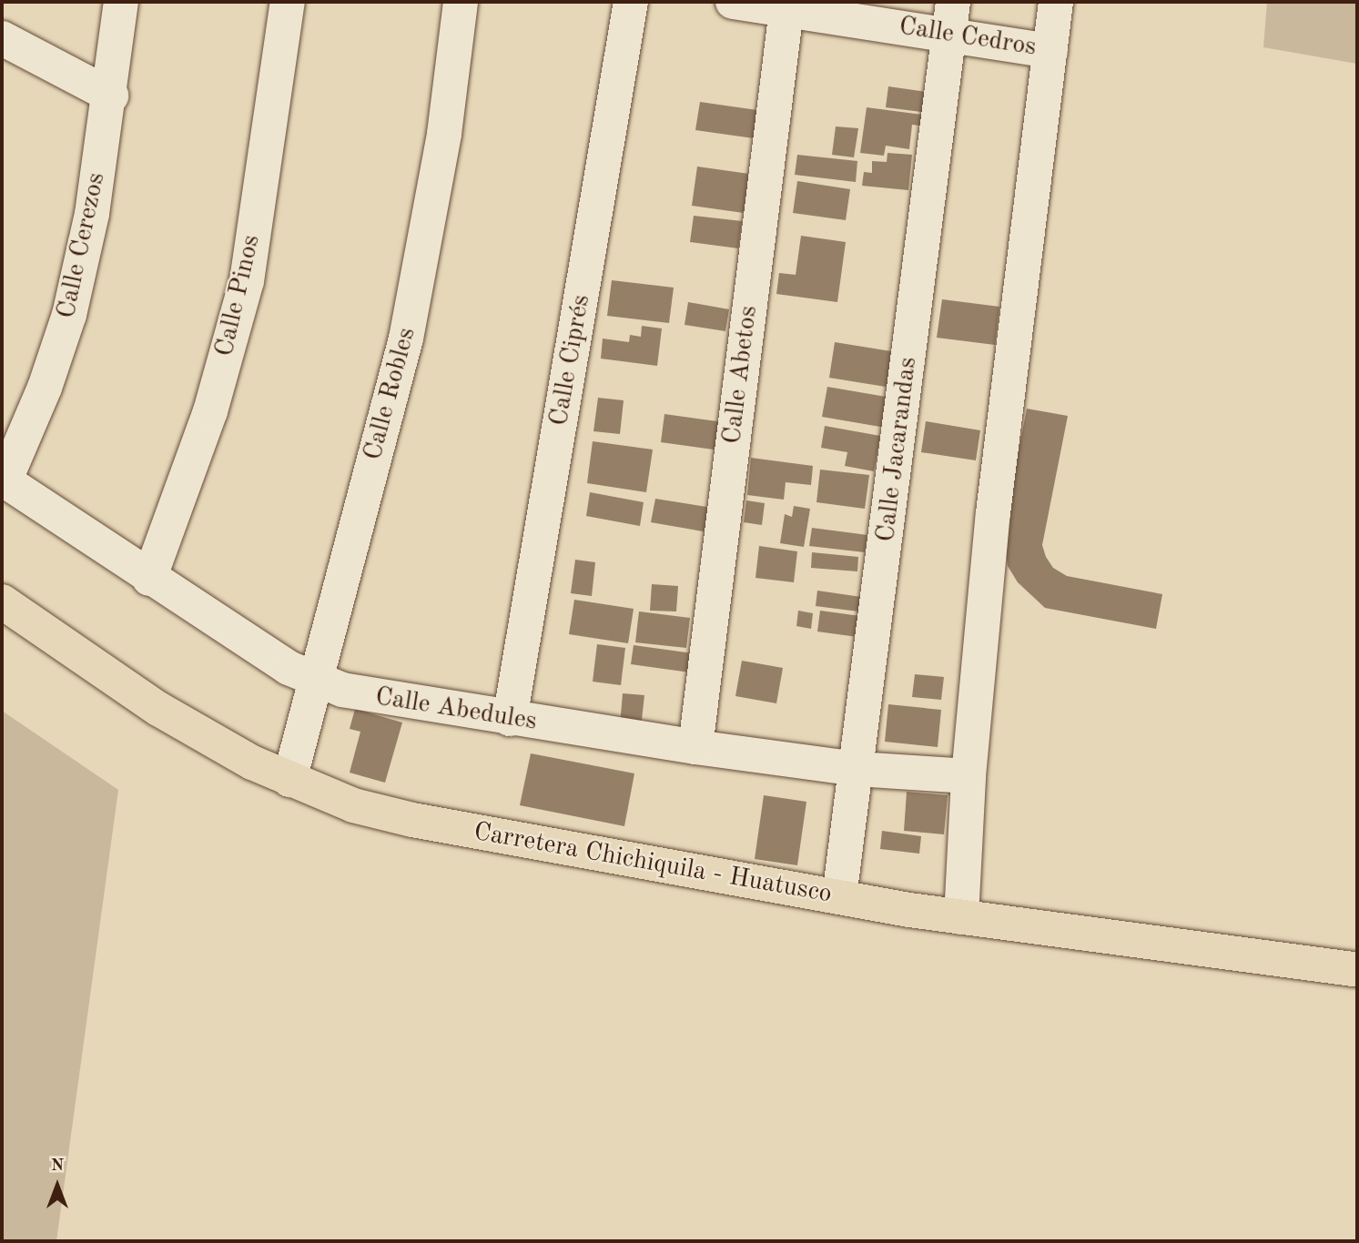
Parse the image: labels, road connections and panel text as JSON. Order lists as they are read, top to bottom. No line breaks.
{"streets":{"main road":["Carretera Chichiquila - Huatusco"],"street":["Calle Cedros","Calle Cerezos","Calle Pinos","Calle Ciprés","Calle Abetos","Calle Robles","Calle Jacarandas","Calle Abedules"]},"crossings":[["Calle Cedros","Calle Abetos"],["Calle Cedros","Calle Jacarandas"],["Calle Cerezos","Calle Abedules"],["Calle Pinos","Calle Abedules"],["Calle Ciprés","Calle Abedules"],["Calle Abetos","Calle Abedules"],["Calle Robles","Calle Abedules"],["Calle Robles","Carretera Chichiquila - Huatusco"],["Calle Jacarandas","Calle Abedules"],["Calle Jacarandas","Carretera Chichiquila - Huatusco"]],"north":"top"}
